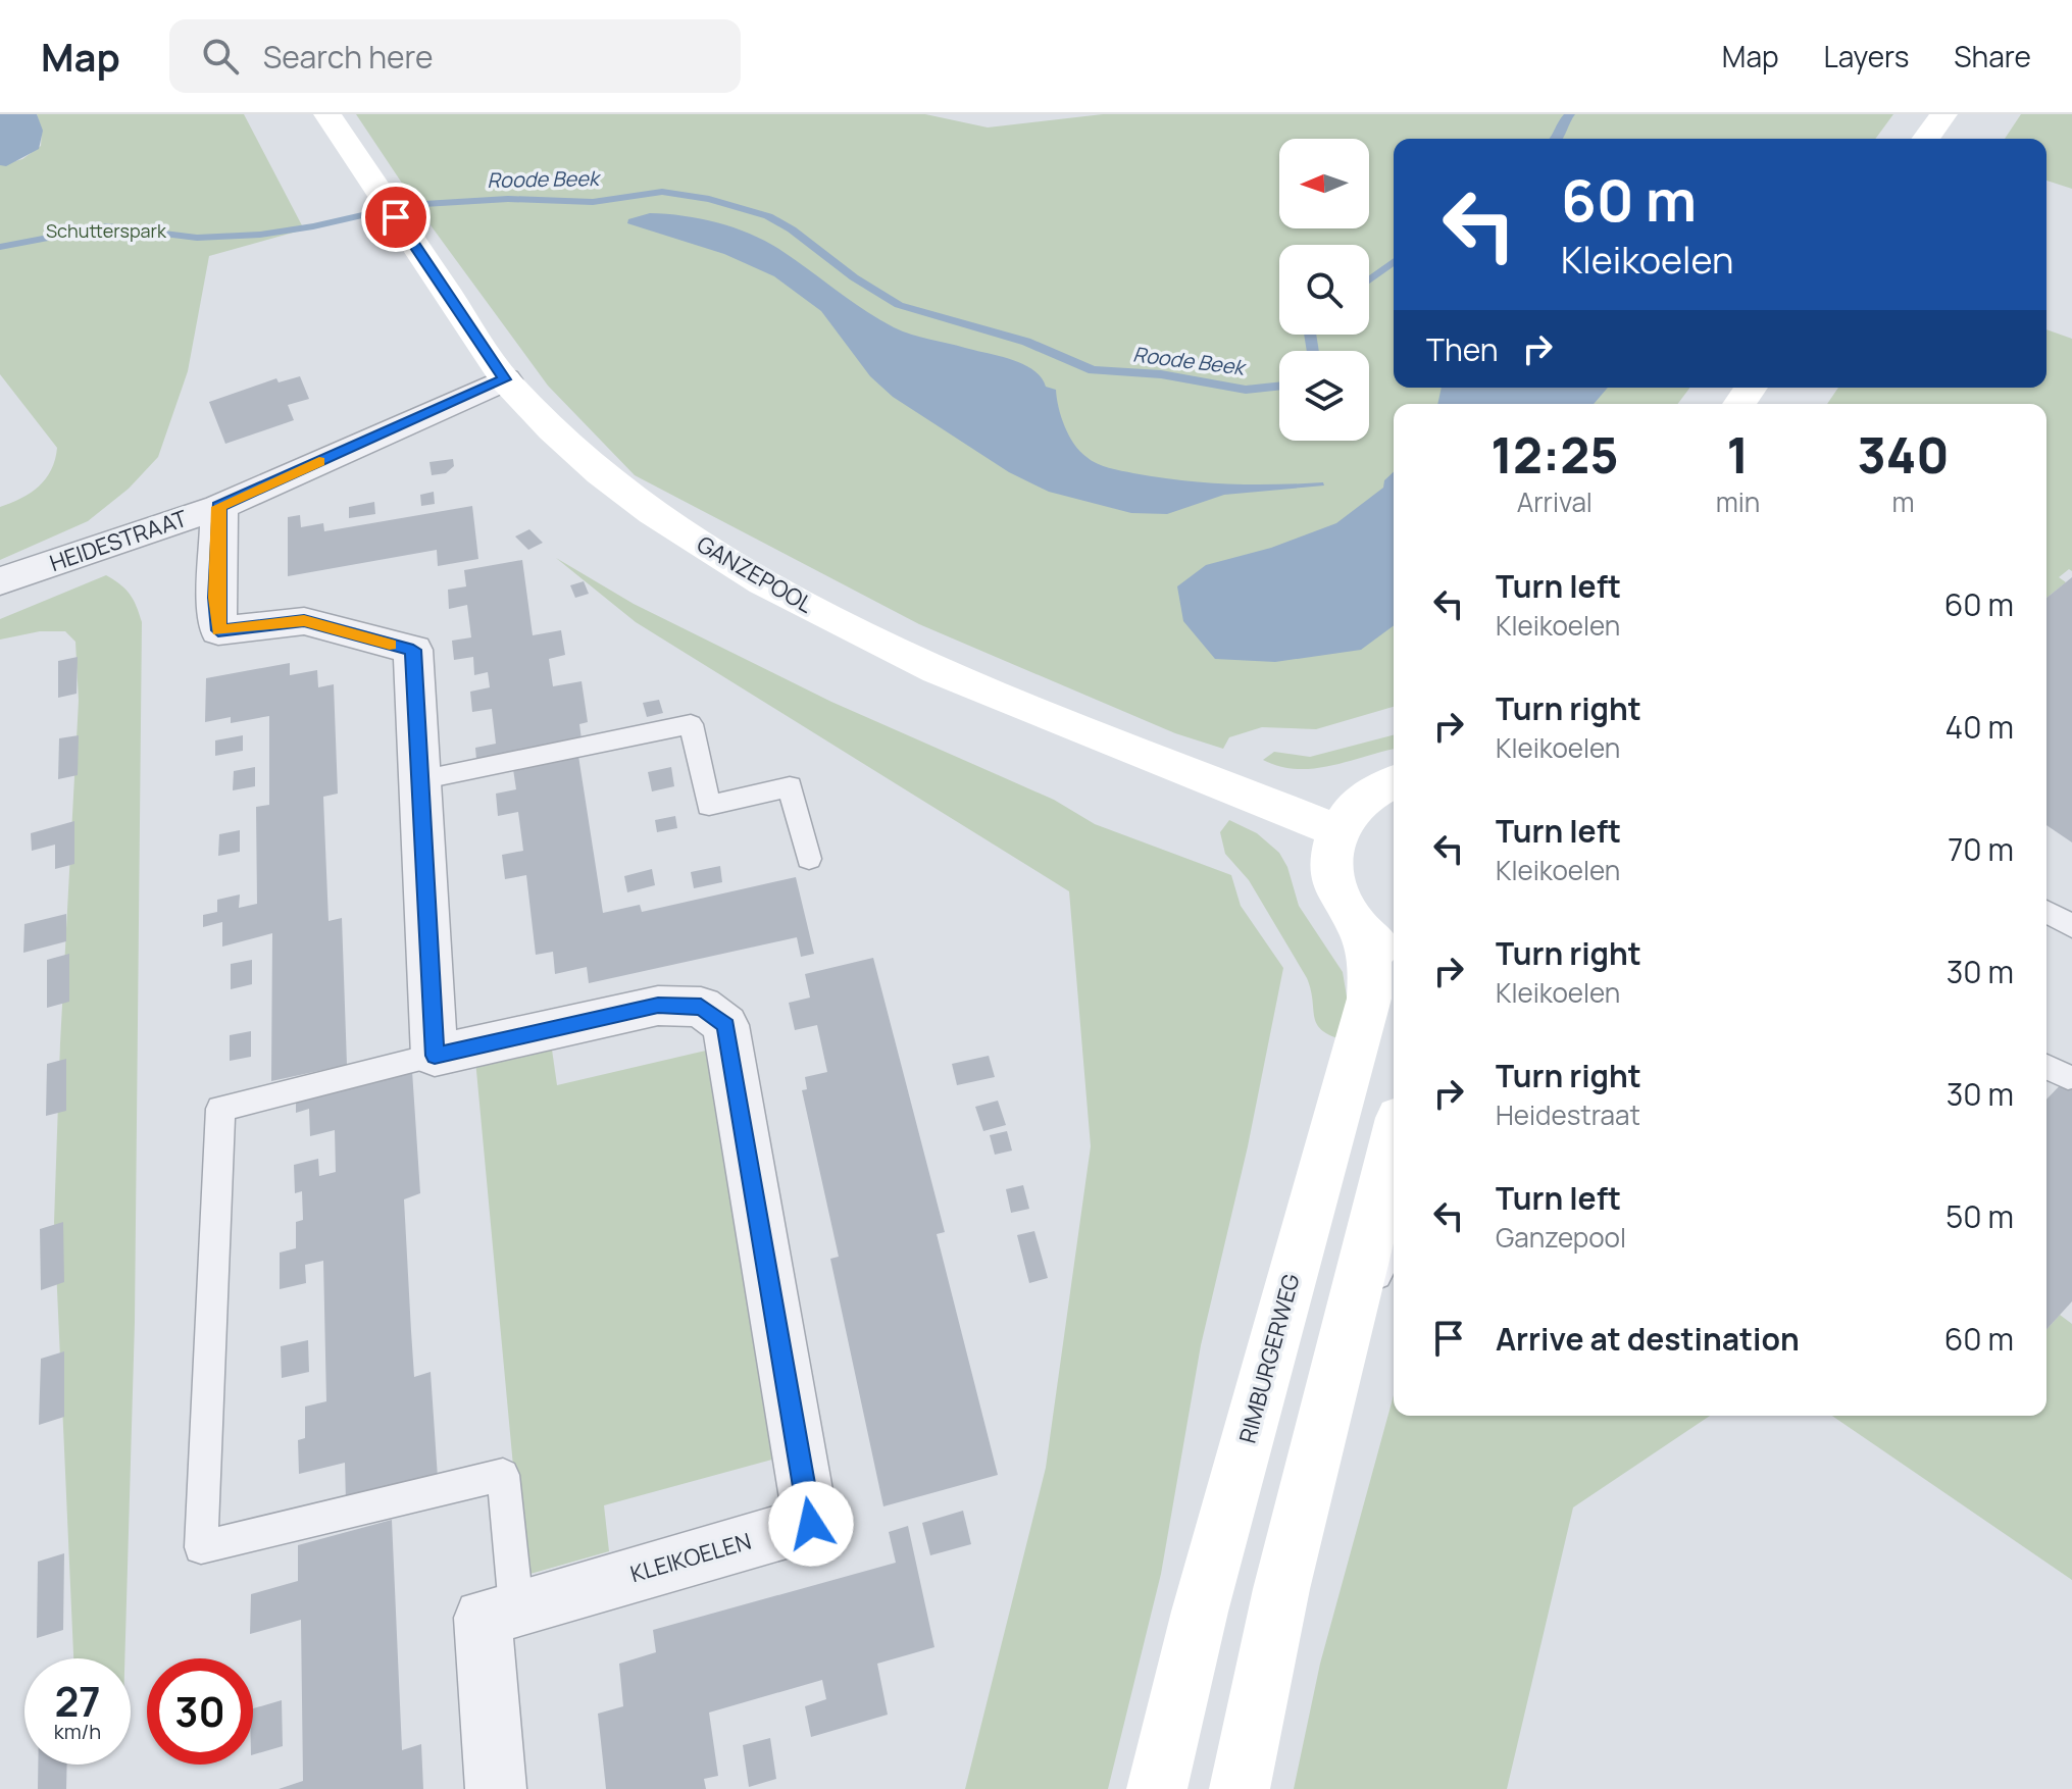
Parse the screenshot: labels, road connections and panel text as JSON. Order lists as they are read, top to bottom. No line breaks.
{"streets":{"main road":["GANZEPOOL","RIMBURGERWEG"],"street":["HEIDESTRAAT","KLEIKOELEN"]},"crossings":[["HEIDESTRAAT","GANZEPOOL"]],"water":["Roode Beek"],"parks":["Schutterspark"],"north":"left","page":{"header":"Map","search":"Search here","nav":["Map","Layers","Share"],"turn":["60 m","Kleikoelen"],"then":"Then","eta":["12:25","Arrival","1","min","340","m"],"list":[{"name":"Turn left","note":"Kleikoelen","value":"60 m"},{"name":"Turn right","note":"Kleikoelen","value":"40 m"},{"name":"Turn left","note":"Kleikoelen","value":"70 m"},{"name":"Turn right","note":"Kleikoelen","value":"30 m"},{"name":"Turn right","note":"Heidestraat","value":"30 m"},{"name":"Turn left","note":"Ganzepool","value":"50 m"},{"name":"Arrive at destination","value":"60 m"}],"speed":"27 km/h","limit":"30"}}
